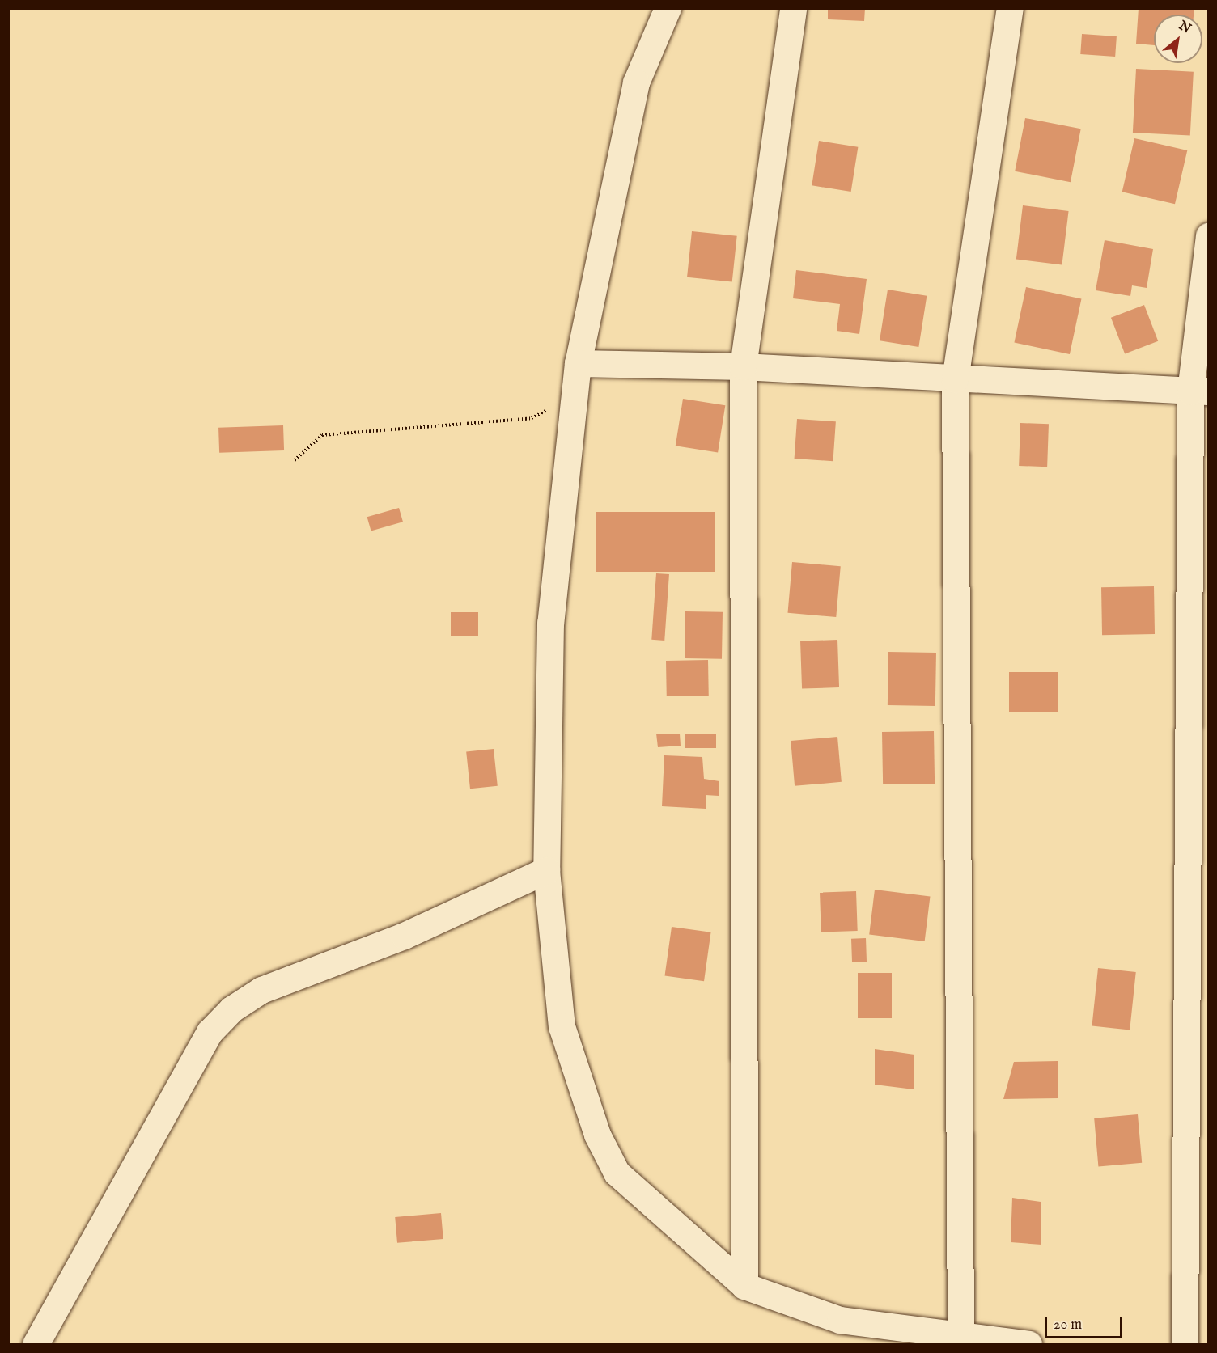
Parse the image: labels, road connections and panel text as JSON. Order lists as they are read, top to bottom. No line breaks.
{"scale_bar":"20 m","north":"top right"}
